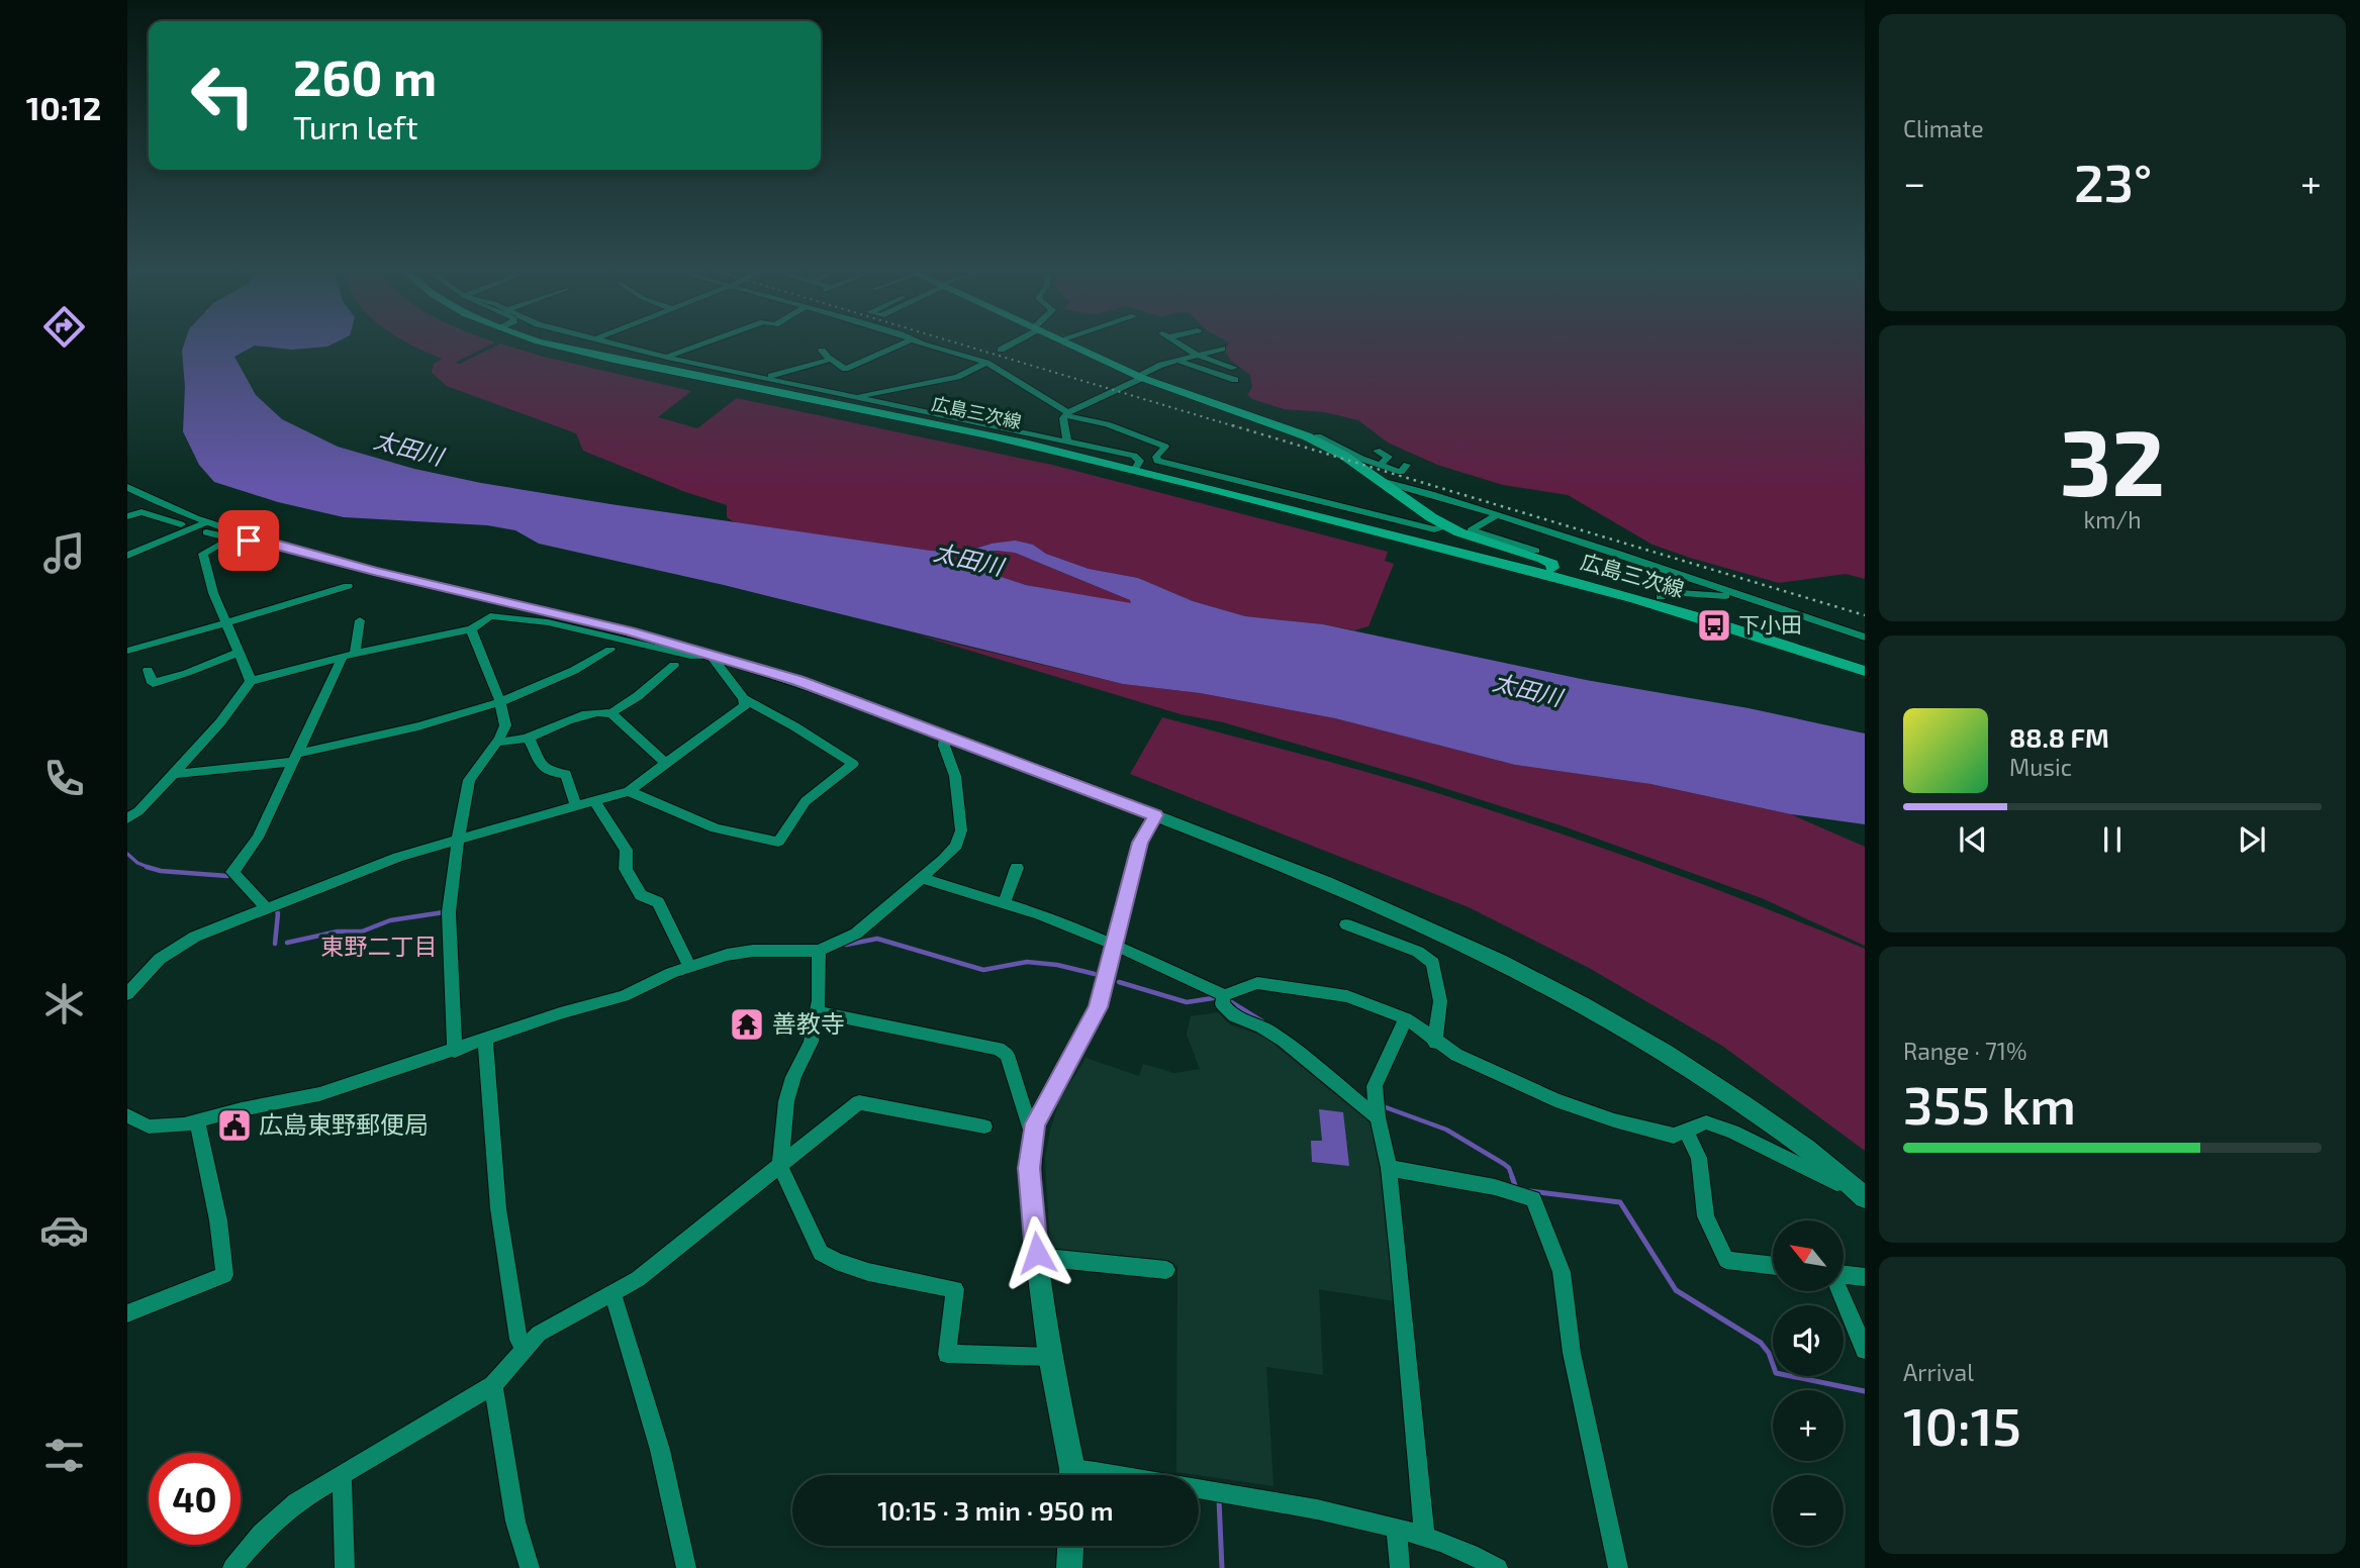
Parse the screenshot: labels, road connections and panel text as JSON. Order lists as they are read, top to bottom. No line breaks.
{"streets":{"main road":["広島三次線"]},"districts":["東野二丁目"],"water":["太田川"],"places":{"bus stop":["下小田"],"temple":["善教寺"],"public building":["広島東野郵便局"]},"north":"top left","page":{"tabs":"10:12","tile":["Climate",["32","km/h"],["Range · 71%","355 km"],["Arrival","10:15"]],"turn":["260 m","Turn left"],"heat":["−","23°","+"],"song":["88.8 FM","Music"],"map_buttons":["+","−"],"limit":"40","trip":"10:15 · 3 min · 950 m"}}
